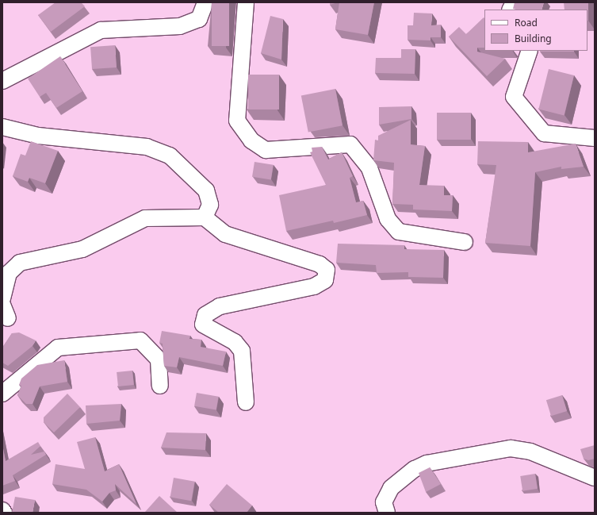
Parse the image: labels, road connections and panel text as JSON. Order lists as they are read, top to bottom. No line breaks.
{"legend":["Road","Building"]}
